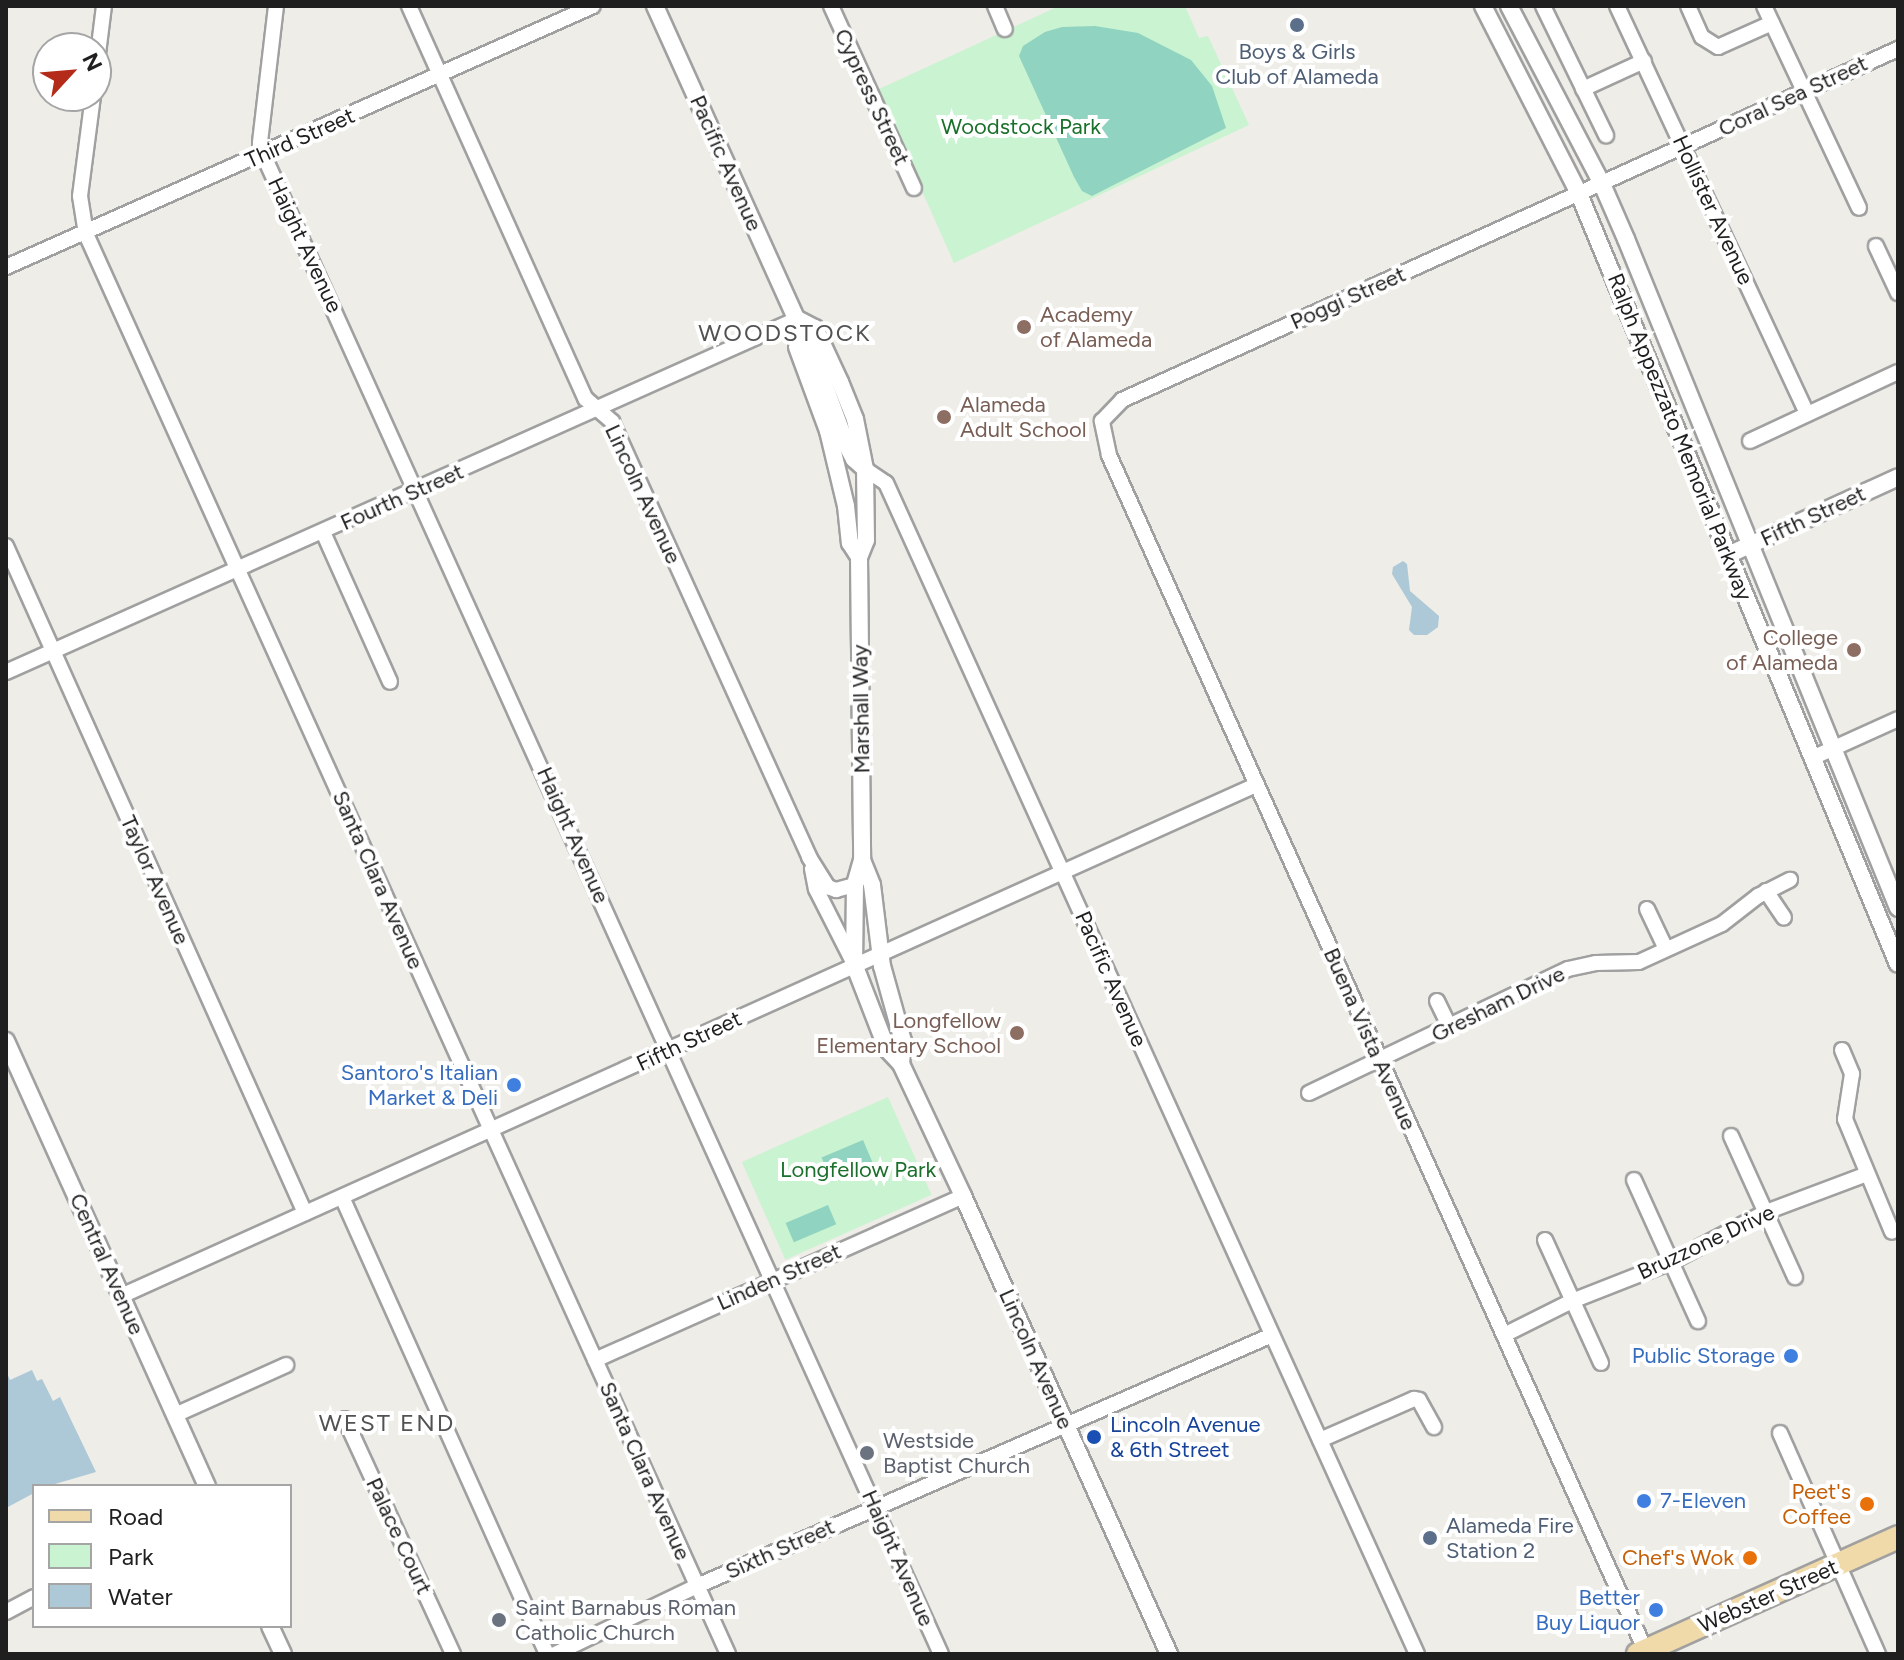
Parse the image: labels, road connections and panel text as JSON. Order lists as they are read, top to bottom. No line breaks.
{"streets":{"main road":["Webster Street"],"street":["Coral Sea Street","Cypress Street","Third Street","Pacific Avenue","Hollister Avenue","Haight Avenue","Poggi Street","Ralph Appezzato Memorial Parkway","Lincoln Avenue","Fourth Street","Fifth Street","Marshall Way","Taylor Avenue","Santa Clara Avenue","Gresham Drive","Buena Vista Avenue","Bruzzone Drive","Central Avenue","Linden Street","Palace Court","Sixth Street"]},"crossings":[["Coral Sea Street","Hollister Avenue"],["Coral Sea Street","Poggi Street"],["Coral Sea Street","Ralph Appezzato Memorial Parkway"],["Third Street","Haight Avenue"],["Third Street","Lincoln Avenue"],["Third Street","Santa Clara Avenue"],["Pacific Avenue","Fourth Street"],["Pacific Avenue","Fifth Street"],["Pacific Avenue","Marshall Way"],["Pacific Avenue","Sixth Street"],["Haight Avenue","Fourth Street"],["Haight Avenue","Fifth Street"],["Haight Avenue","Linden Street"],["Haight Avenue","Sixth Street"],["Poggi Street","Ralph Appezzato Memorial Parkway"],["Poggi Street","Buena Vista Avenue"],["Ralph Appezzato Memorial Parkway","Fifth Street"],["Lincoln Avenue","Fourth Street"],["Lincoln Avenue","Fifth Street"],["Lincoln Avenue","Marshall Way"],["Lincoln Avenue","Linden Street"],["Lincoln Avenue","Sixth Street"],["Fourth Street","Taylor Avenue"],["Fourth Street","Santa Clara Avenue"],["Fifth Street","Marshall Way"],["Fifth Street","Taylor Avenue"],["Fifth Street","Santa Clara Avenue"],["Fifth Street","Buena Vista Avenue"],["Fifth Street","Central Avenue"],["Santa Clara Avenue","Linden Street"],["Santa Clara Avenue","Sixth Street"],["Gresham Drive","Buena Vista Avenue"],["Buena Vista Avenue","Bruzzone Drive"],["Buena Vista Avenue","Webster Street"]],"districts":["WOODSTOCK","WEST END"],"parks":["Woodstock Park","Longfellow Park"],"places":["Boys & Girls Club of Alameda","Academy of Alameda","Alameda Adult School","College of Alameda","Longfellow Elementary School","Santoro's Italian Market & Deli","Public Storage","Lincoln Avenue & 6th Street","Westside Baptist Church","7-Eleven","Peet's Coffee","Alameda Fire Station 2","Chef's Wok","Better Buy Liquor","Saint Barnabus Roman Catholic Church"],"legend":["Road","Park","Water"],"north":"top right"}
